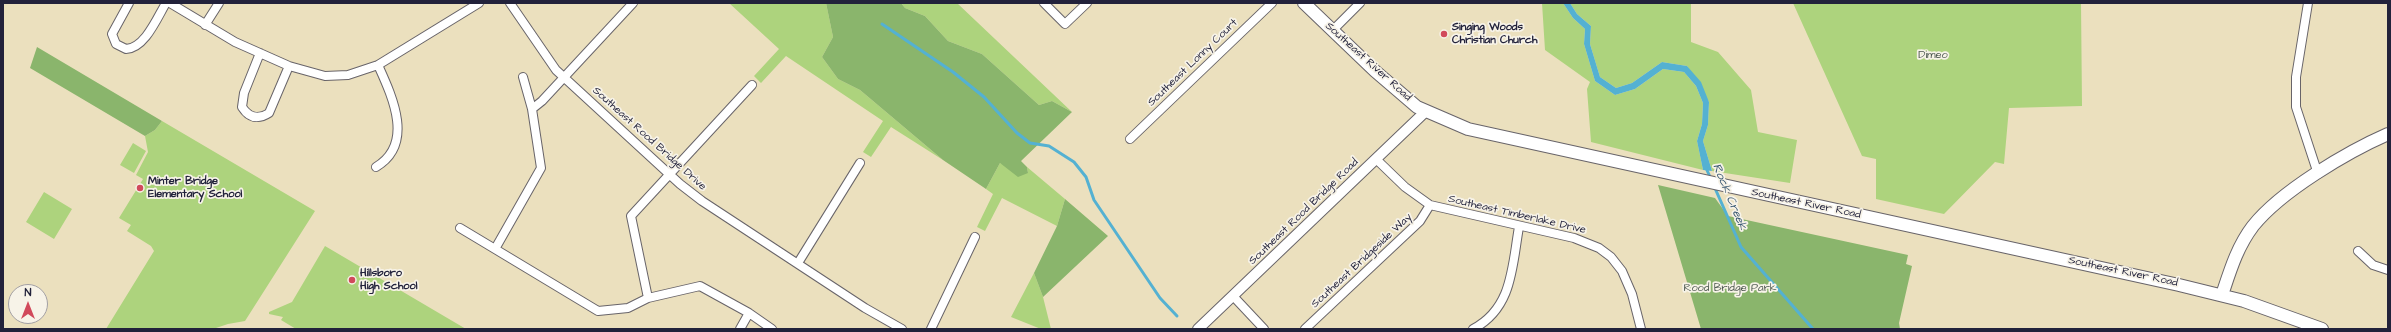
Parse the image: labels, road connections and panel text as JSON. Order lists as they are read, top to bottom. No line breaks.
{"streets":{"main road":["Southeast River Road"],"street":["Southeast Lonny Court","Southeast Rood Bridge Drive","Southeast Rood Bridge Road","Southeast Timberlake Drive","Southeast Bridgeside Way"]},"crossings":[["Southeast River Road","Southeast Rood Bridge Road"],["Southeast Rood Bridge Road","Southeast Timberlake Drive"],["Southeast Timberlake Drive","Southeast Bridgeside Way"]],"water":["Rock Creek"],"parks":["Dimeo","Rood Bridge Park"],"places":["Singing Woods Christian Church","Minter Bridge Elementary School","Hillsboro High School"],"north":"top"}
